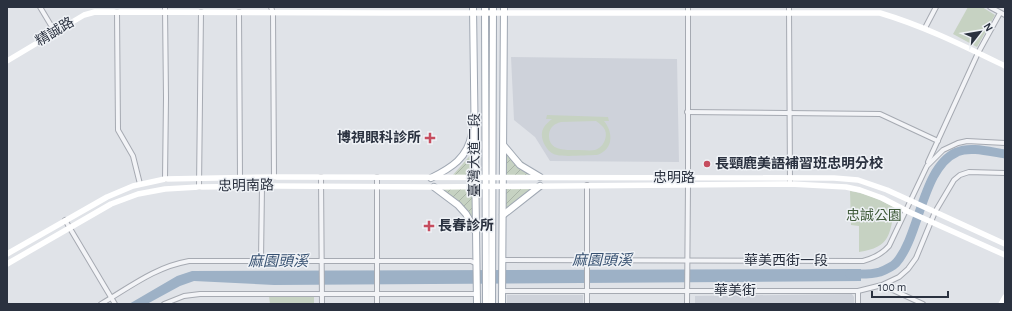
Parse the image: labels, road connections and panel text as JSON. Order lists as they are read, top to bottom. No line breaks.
{"streets":{"main road":["精誠路","臺灣大道二段","忠明路","忠明南路"],"street":["華美西街一段","華美街"]},"crossings":[["精誠路","臺灣大道二段"],["臺灣大道二段","忠明路"],["臺灣大道二段","忠明南路"],["臺灣大道二段","華美西街一段"],["臺灣大道二段","華美街"],["忠明路","忠明南路"],["忠明路","華美西街一段"],["忠明路","華美街"]],"water":["麻園頭溪"],"parks":["忠誠公園"],"places":{"health":["博視眼科診所","長春診所"],"other":["長頸鹿美語補習班忠明分校"]},"scale_bar":"100 m","north":"top right"}
